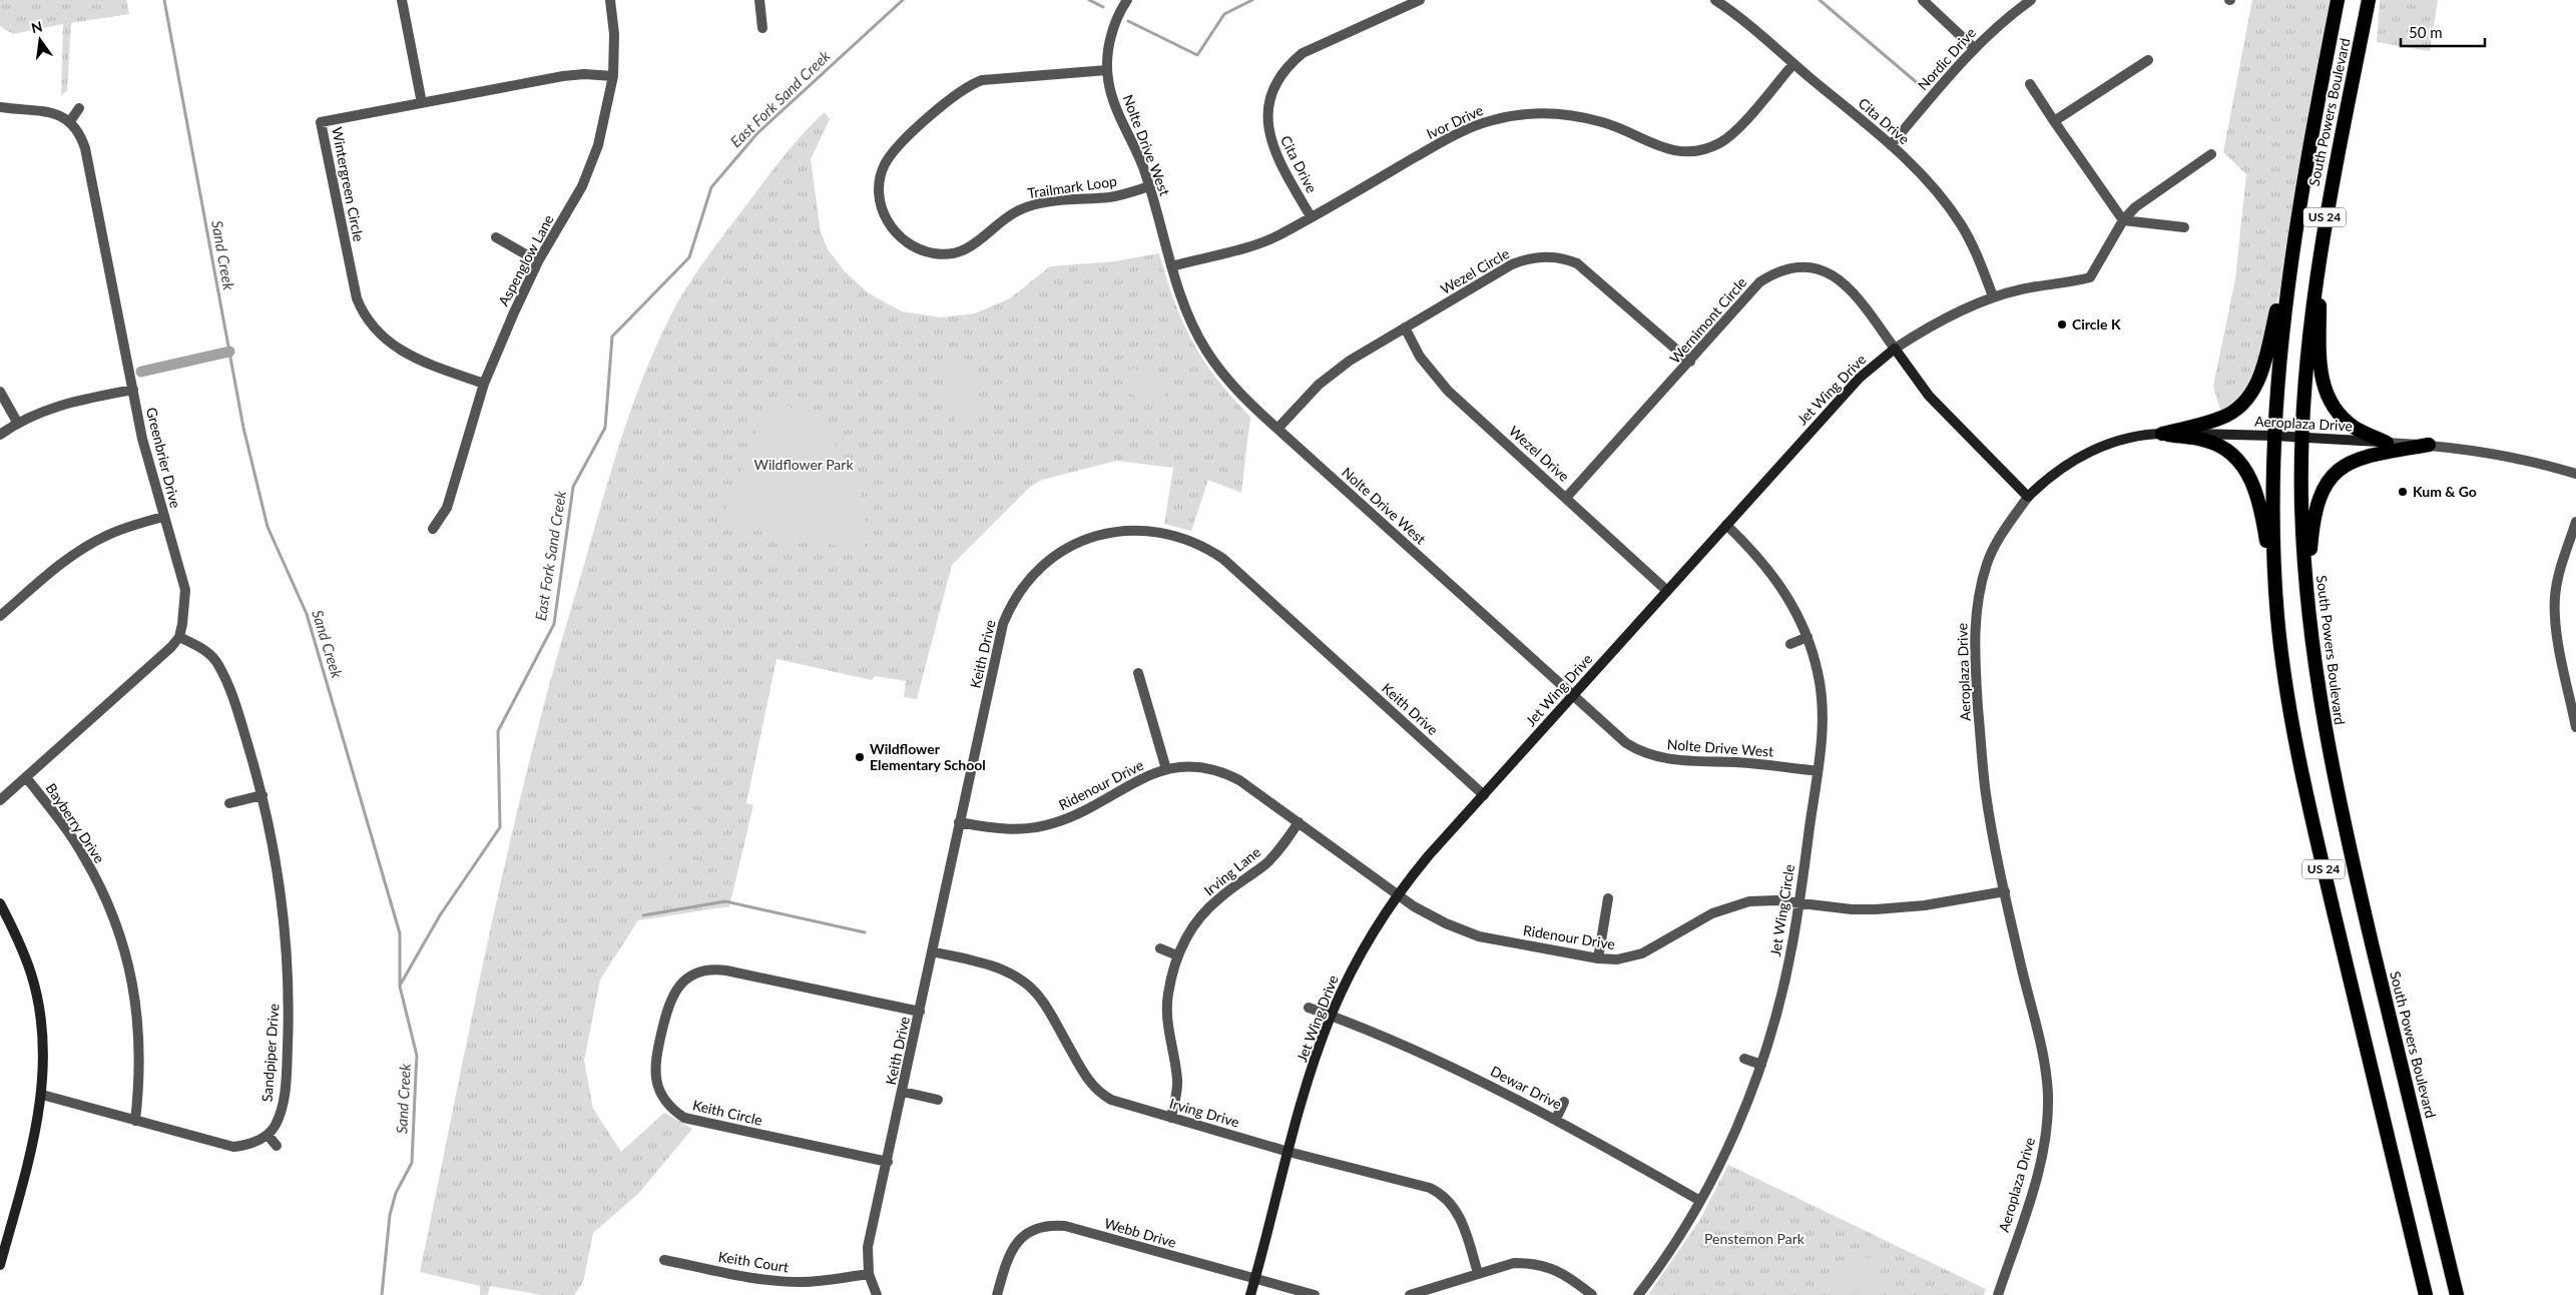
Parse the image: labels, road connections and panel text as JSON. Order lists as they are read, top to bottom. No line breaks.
{"streets":{"highway":["South Powers Boulevard","US 24"],"main road":["Wernimont Circle","Jet Wing Drive","Aeroplaza Drive"],"street":["Nordic Drive","Cita Drive","Ivor Drive","Nolte Drive West","Wintergreen Circle","Trailmark Loop","Aspenglow Lane","Wezel Circle","Wezel Drive","Greenbrier Drive","Keith Drive","Ridenour Drive","Bayberry Drive","Irving Lane","Jet Wing Circle","Sandpiper Drive","Dewar Drive","Keith Circle","Irving Drive","Webb Drive","Keith Court"]},"crossings":[["Nordic Drive","Cita Drive"],["South Powers Boulevard","Aeroplaza Drive"],["Cita Drive","Ivor Drive"],["Cita Drive","Jet Wing Drive"],["Ivor Drive","Nolte Drive West"],["Nolte Drive West","Trailmark Loop"],["Nolte Drive West","Wezel Circle"],["Nolte Drive West","Jet Wing Drive"],["Nolte Drive West","Jet Wing Circle"],["Wintergreen Circle","Aspenglow Lane"],["Wezel Circle","Wernimont Circle"],["Wezel Circle","Wezel Drive"],["Wernimont Circle","Jet Wing Drive"],["Wernimont Circle","Aeroplaza Drive"],["Wernimont Circle","Wezel Drive"],["Jet Wing Drive","Wezel Drive"],["Jet Wing Drive","Keith Drive"],["Jet Wing Drive","Ridenour Drive"],["Jet Wing Drive","Jet Wing Circle"],["Jet Wing Drive","Dewar Drive"],["Jet Wing Drive","Irving Drive"],["Jet Wing Drive","Webb Drive"],["Aeroplaza Drive","Ridenour Drive"],["Greenbrier Drive","Bayberry Drive"],["Greenbrier Drive","Sandpiper Drive"],["Keith Drive","Ridenour Drive"],["Keith Drive","Keith Circle"],["Keith Drive","Irving Drive"],["Keith Drive","Keith Court"],["Ridenour Drive","Irving Lane"],["Ridenour Drive","Jet Wing Circle"],["Irving Lane","Irving Drive"],["Jet Wing Circle","Dewar Drive"]],"water":["East Fork Sand Creek","Sand Creek"],"parks":["Wildflower Park","Penstemon Park"],"places":["Circle K","Kum & Go","Wildflower Elementary School"],"scale_bar":"50 m","north":"top"}
